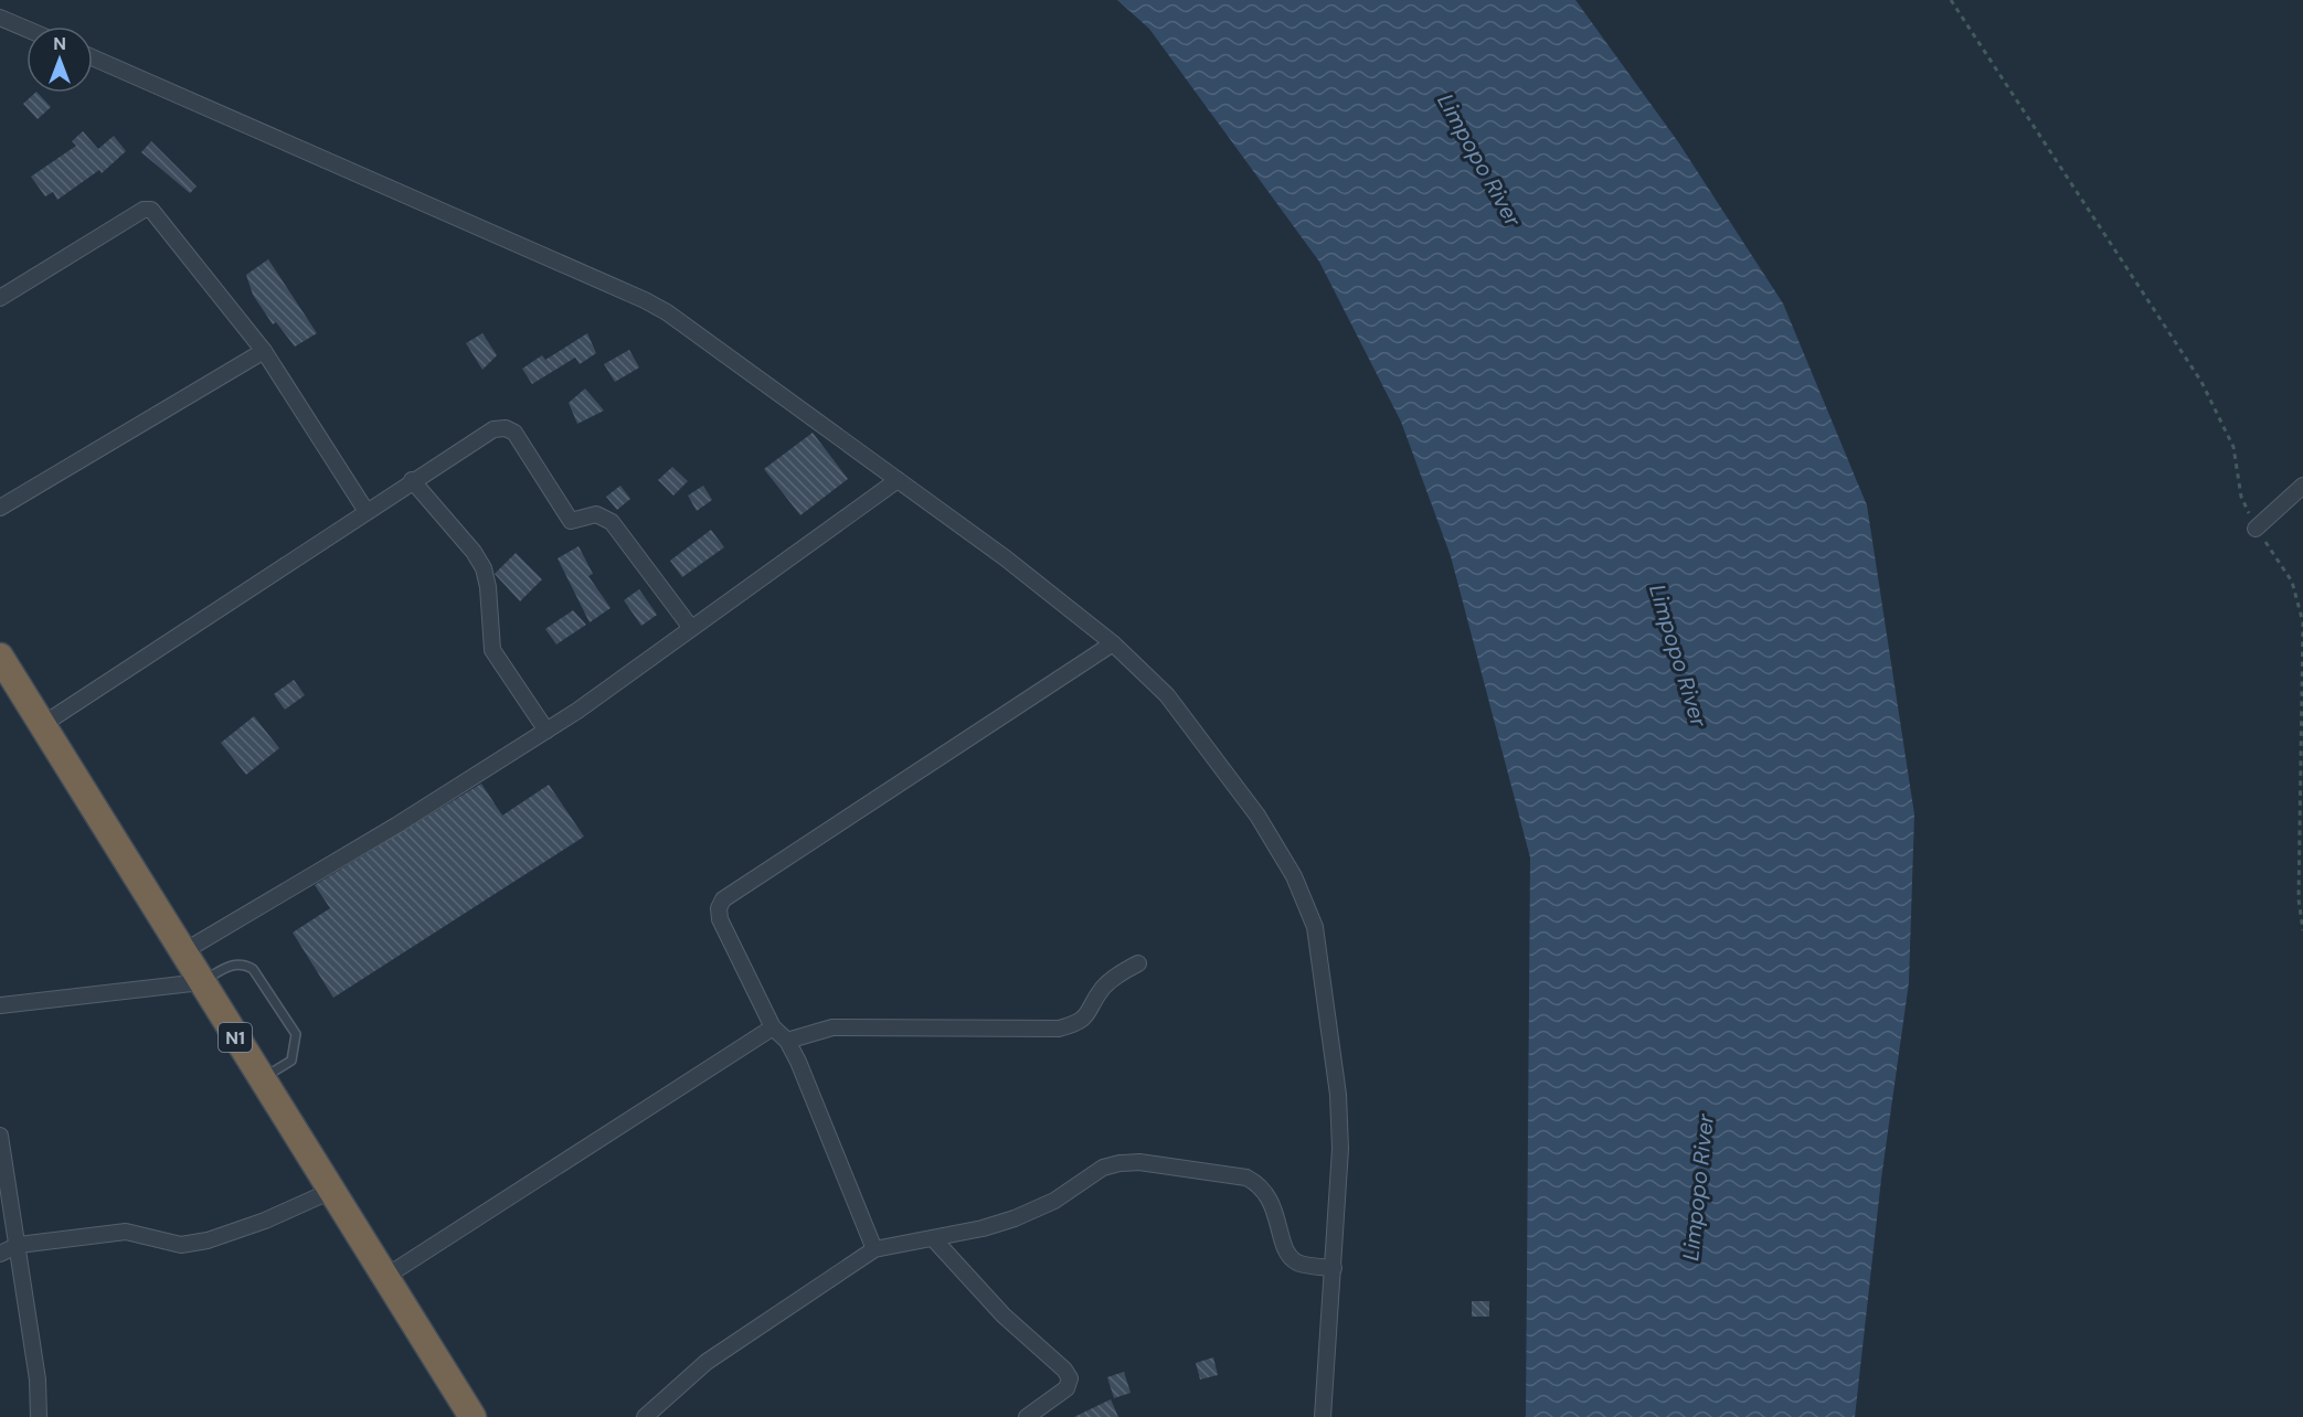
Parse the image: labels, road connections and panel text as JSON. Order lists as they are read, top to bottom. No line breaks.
{"streets":{"highway":["N1"]},"water":["Limpopo River"],"north":"top"}
